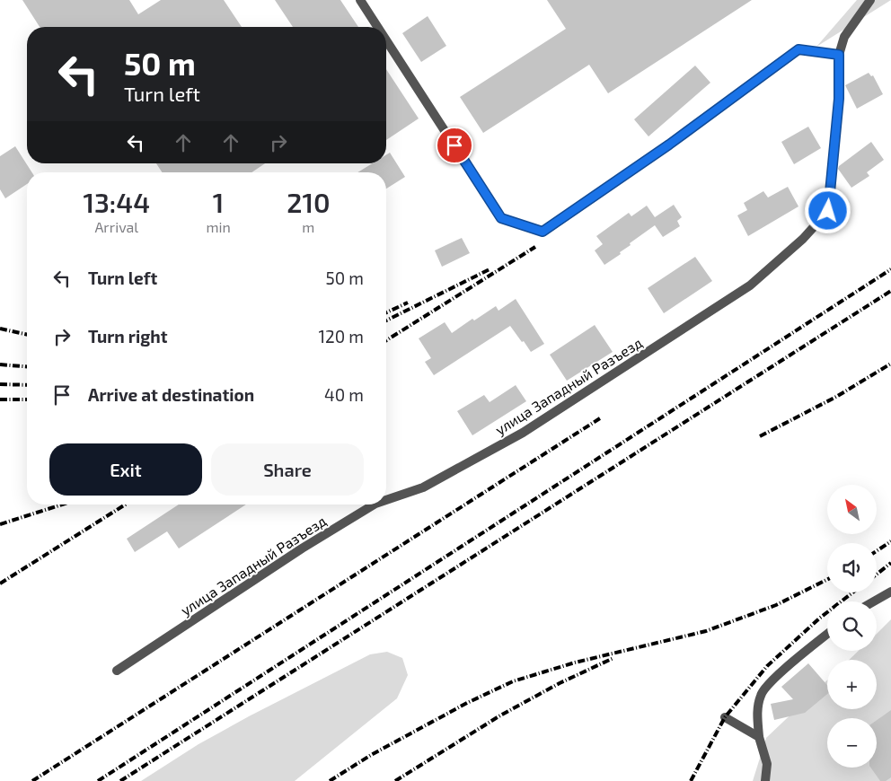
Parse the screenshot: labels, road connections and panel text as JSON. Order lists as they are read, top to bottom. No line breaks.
{"streets":{"street":["улица Западный Разъезд"]},"north":"top left","page":{"turn":["50 m","Turn left"],"eta":["13:44","Arrival","1","min","210","m"],"list":[{"name":"Turn left","value":"50 m"},{"name":"Turn right","value":"120 m"},{"name":"Arrive at destination","value":"40 m"}],"buttons":["Exit","Share"],"map_buttons":["+","−"]}}
